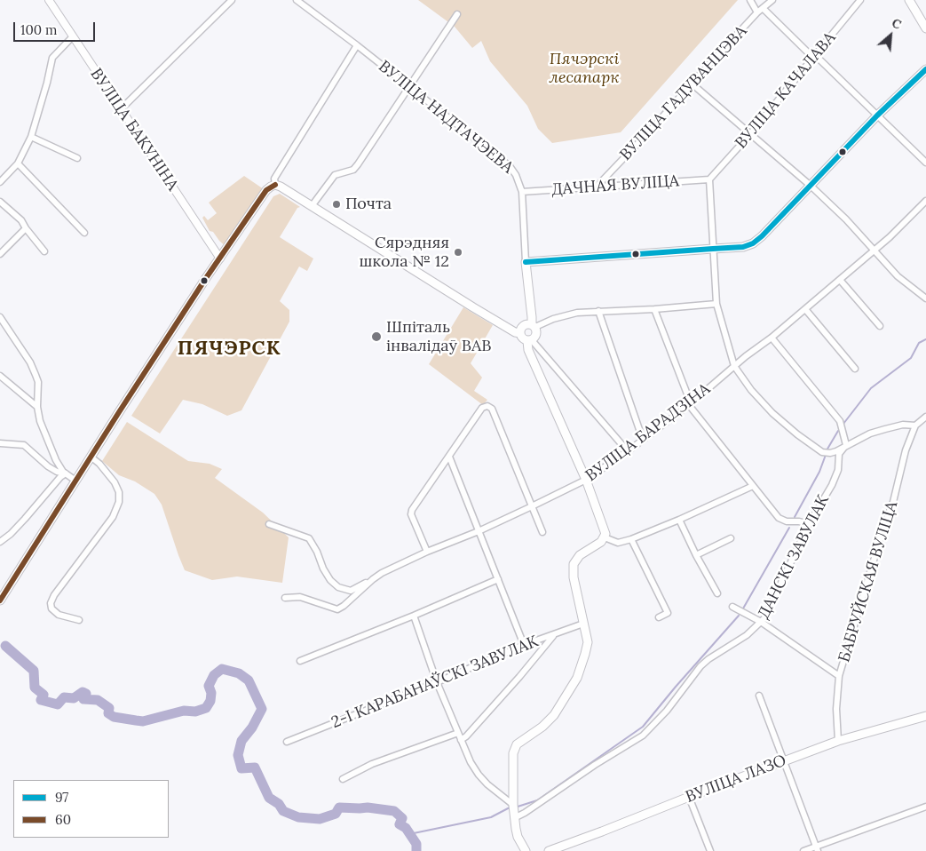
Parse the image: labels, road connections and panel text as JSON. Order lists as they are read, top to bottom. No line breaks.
{"streets":{"main road":["ВУЛІЦА НАДТАЧЭЕВА","ВУЛІЦА ЛАЗО"],"street":["ВУЛІЦА КАЧАЛАВА","ВУЛІЦА ГАДУВАНЦЭВА","ВУЛІЦА БАКУНІНА","ДАЧНАЯ ВУЛІЦА","ВУЛІЦА БАРАДЗІНА","ДАНСКІ ЗАВУЛАК","БАБРУЙСКАЯ ВУЛІЦА","2-І КАРАБАНАЎСКІ ЗАВУЛАК"]},"crossings":[["ВУЛІЦА КАЧАЛАВА","ДАЧНАЯ ВУЛІЦА"],["ВУЛІЦА ГАДУВАНЦЭВА","ДАЧНАЯ ВУЛІЦА"],["ВУЛІЦА НАДТАЧЭЕВА","ДАЧНАЯ ВУЛІЦА"],["БАБРУЙСКАЯ ВУЛІЦА","ВУЛІЦА ЛАЗО"]],"districts":["ПЯЧЭРСК"],"parks":["Пячэрскі лесапарк"],"places":["Почта","Сярэдняя школа № 12","Шпіталь інвалідаў ВАВ"],"lines":["transit line 97","transit line 60"],"legend":["97","60"],"scale_bar":"100 m","north":"top right"}
